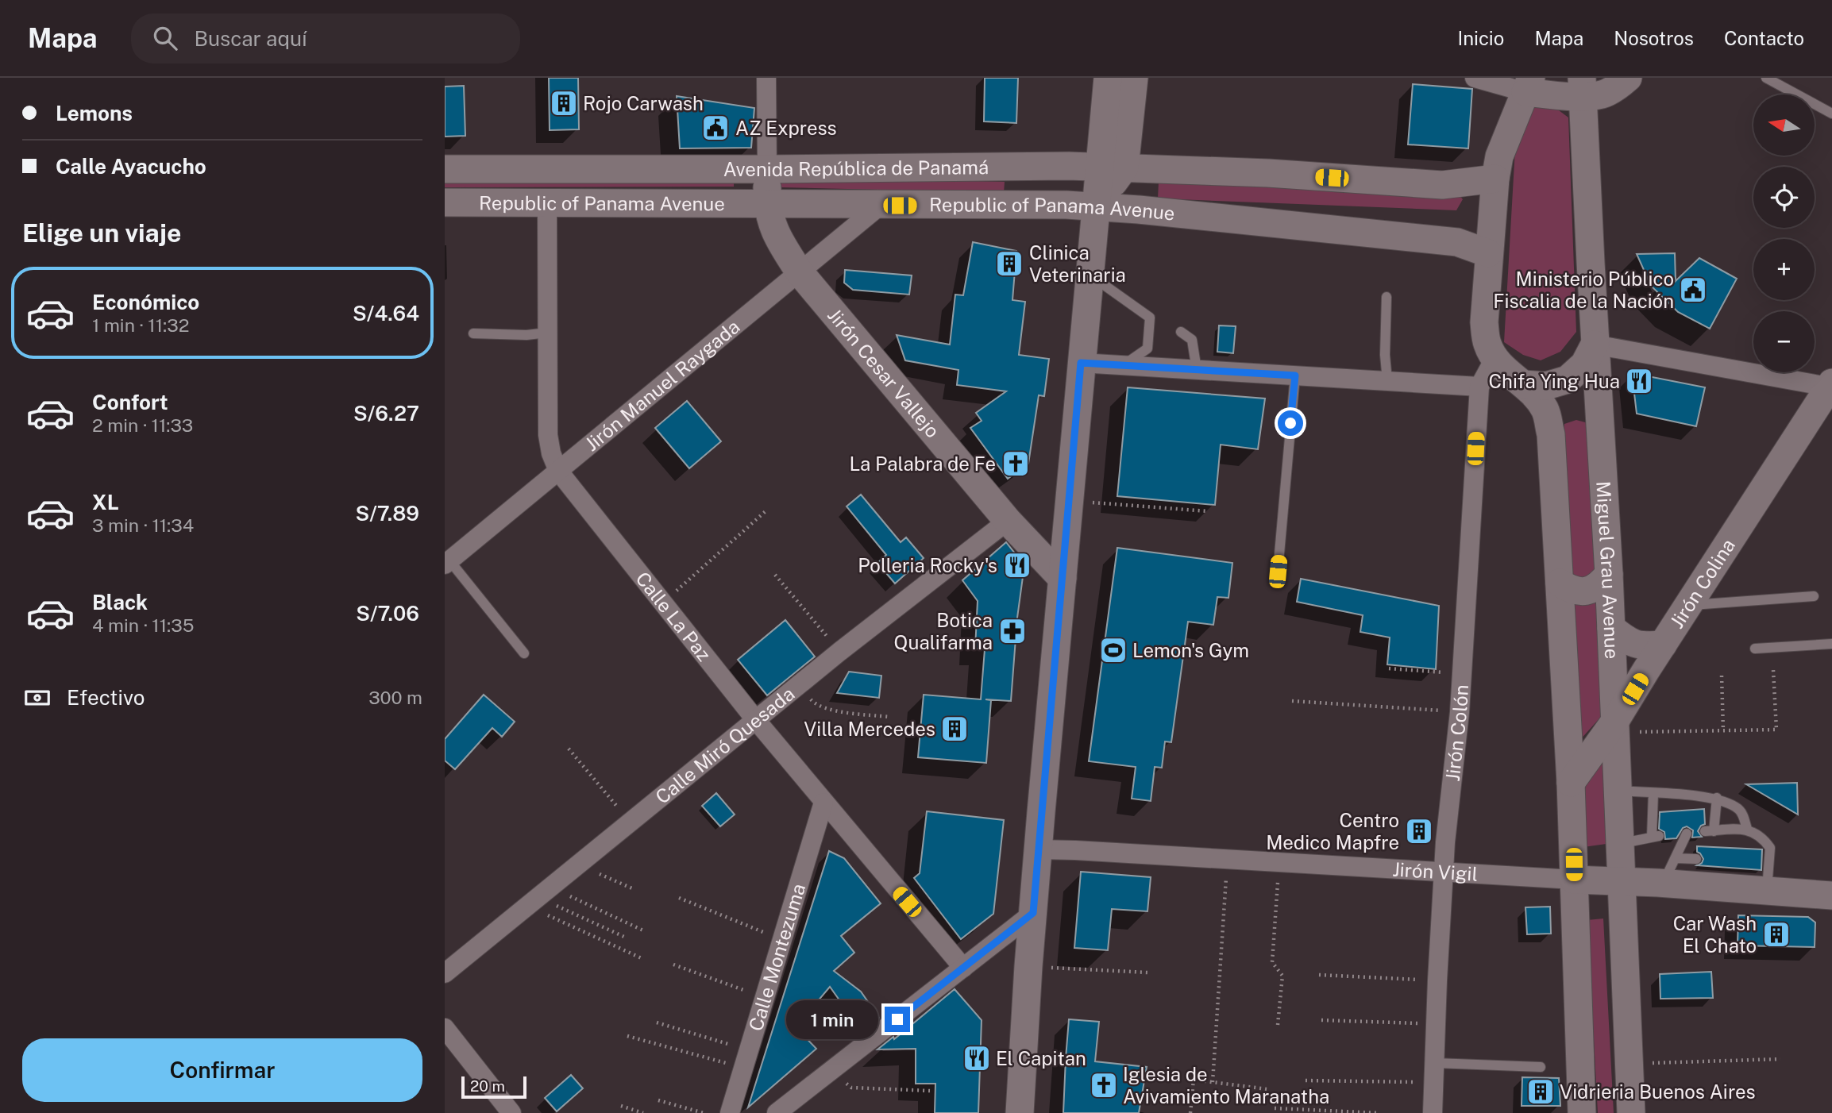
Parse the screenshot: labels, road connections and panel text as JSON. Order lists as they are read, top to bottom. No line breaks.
{"streets":{"main road":["Avenida República de Panamá","Republic of Panama Avenue","Jirón Cesar Vallejo","Miguel Grau Avenue","Jirón Colina","Jirón Vigil"],"street":["Jirón Manuel Raygada","Calle La Paz","Jirón Colón","Calle Miró Quesada","Calle Montezuma"]},"crossings":[["Avenida República de Panamá","Jirón Cesar Vallejo"],["Republic of Panama Avenue","Jirón Cesar Vallejo"],["Republic of Panama Avenue","Jirón Manuel Raygada"],["Republic of Panama Avenue","Calle La Paz"],["Jirón Cesar Vallejo","Jirón Manuel Raygada"],["Jirón Cesar Vallejo","Calle Miró Quesada"],["Jirón Manuel Raygada","Calle La Paz"],["Miguel Grau Avenue","Jirón Colina"],["Miguel Grau Avenue","Jirón Vigil"],["Calle La Paz","Calle Miró Quesada"],["Calle La Paz","Calle Montezuma"],["Jirón Colón","Jirón Vigil"]],"places":{"building":["Rojo Carwash","Clinica Veterinaria","Villa Mercedes","Centro Medico Mapfre","Car Wash El Chato","Vidrieria Buenos Aires"],"public building":["AZ Express","Ministerio Público Fiscalia de la Nación"],"restaurant":["Chifa Ying Hua","Polleria Rocky's","El Capitan"],"church":["La Palabra de Fe","Iglesia de Avivamiento Maranatha"],"pharmacy":["Botica Qualifarma"],"sports":["Lemon's Gym"]},"scale_bar":"20 m","north":"left","page":{"header":"Mapa","search":"Buscar aquí","nav":["Inicio","Mapa","Nosotros","Contacto"],"banner":["Lemons","Calle Ayacucho"],"map_buttons":["+","−"],"heading":"Elige un viaje","list":[{"name":"Económico","note":"1 min · 11:32","value":"S/4.64"},{"name":"Confort","note":"2 min · 11:33","value":"S/6.27"},{"name":"XL","note":"3 min · 11:34","value":"S/7.89"},{"name":"Black","note":"4 min · 11:35","value":"S/7.06"}],"pay":["Efectivo","300 m"],"bubble":"1 min","buttons":"Confirmar","scale":"20 m"}}
